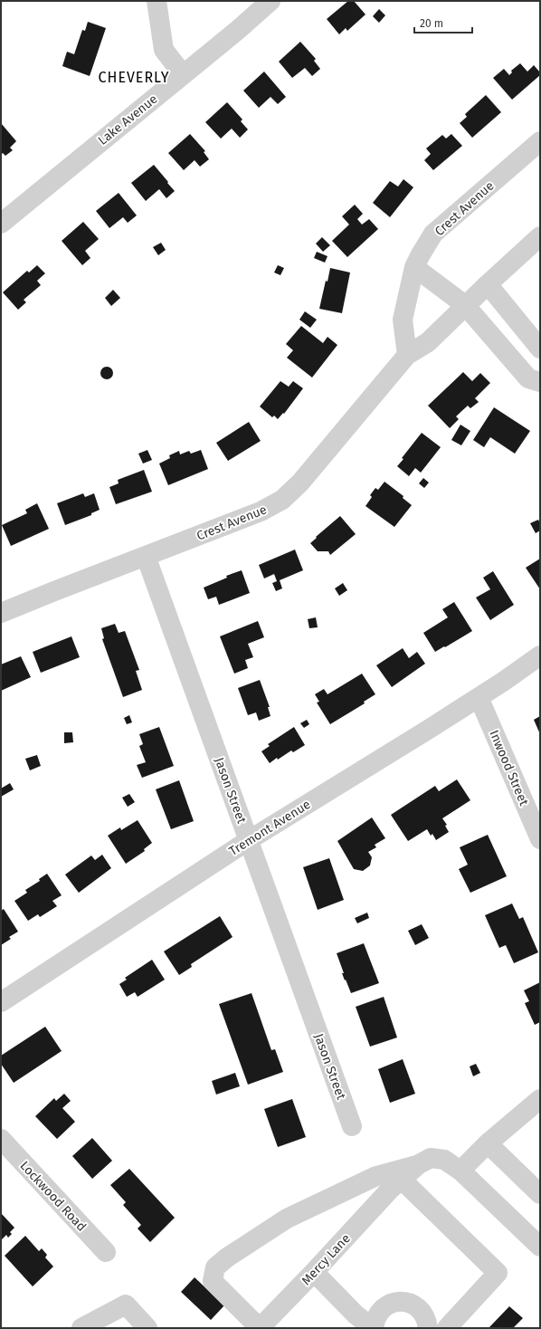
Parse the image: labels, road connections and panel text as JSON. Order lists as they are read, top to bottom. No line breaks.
{"streets":{"street":["Lake Avenue","Crest Avenue","Inwood Street","Jason Street","Tremont Avenue","Lockwood Road","Mercy Lane"]},"crossings":[["Crest Avenue","Jason Street"],["Inwood Street","Tremont Avenue"],["Jason Street","Tremont Avenue"]],"districts":["CHEVERLY"],"scale_bar":"20 m"}
